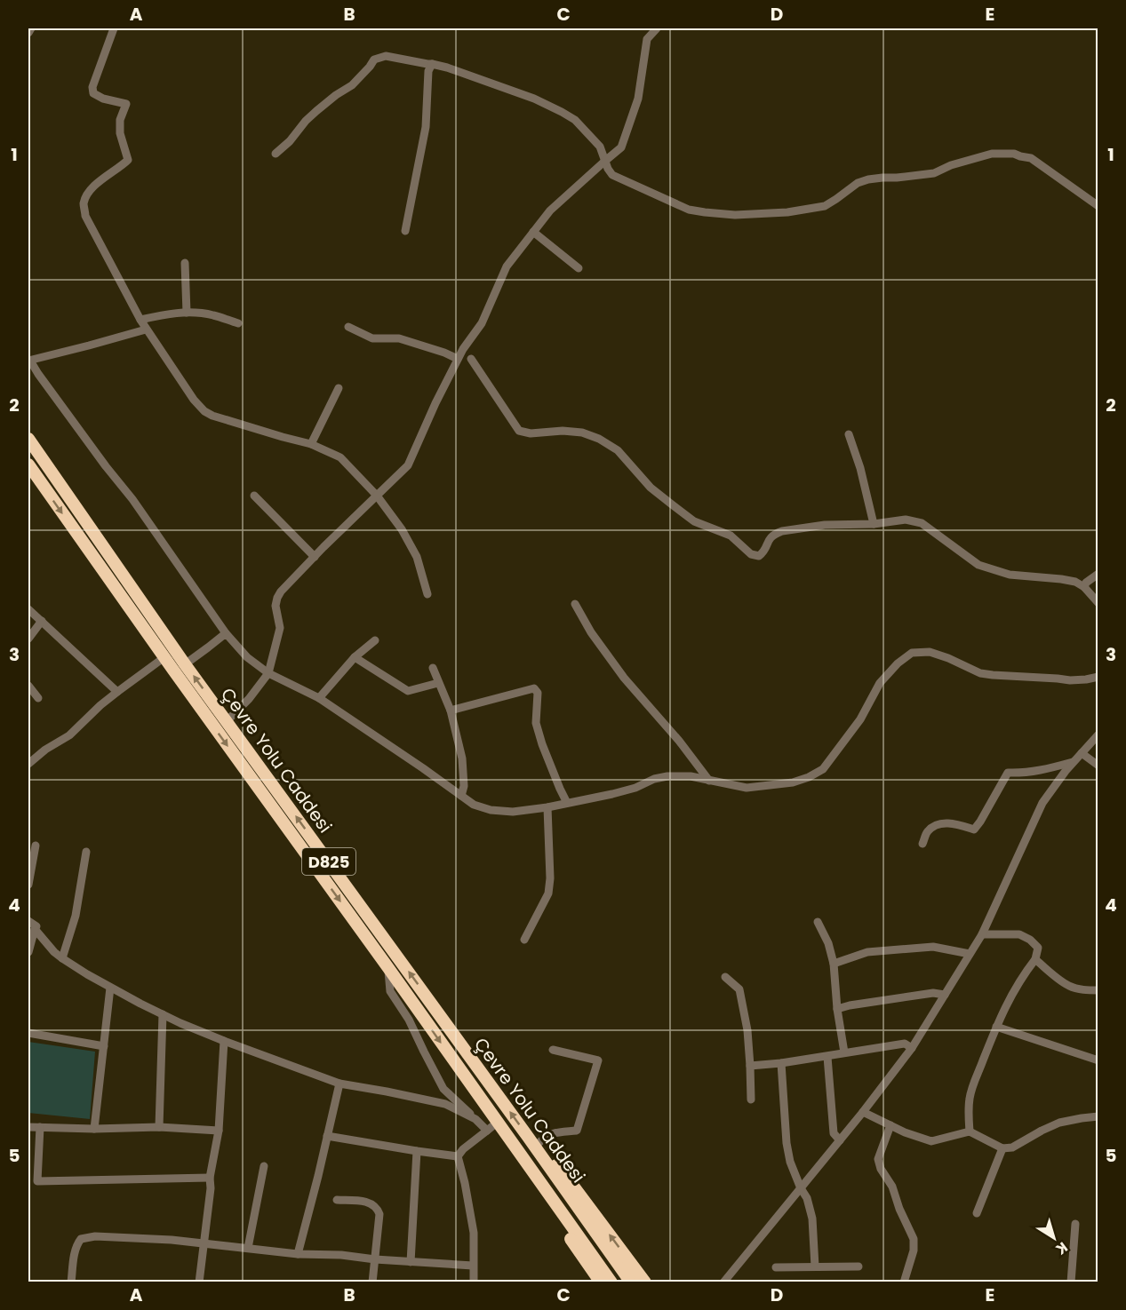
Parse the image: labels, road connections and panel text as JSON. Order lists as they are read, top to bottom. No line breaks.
{"streets":{"highway":["Çevre Yolu Caddesi","D825"]},"north":"bottom right","grid":{"columns":["A","B","C","D","E"],"rows":["1","2","3","4","5"]}}
